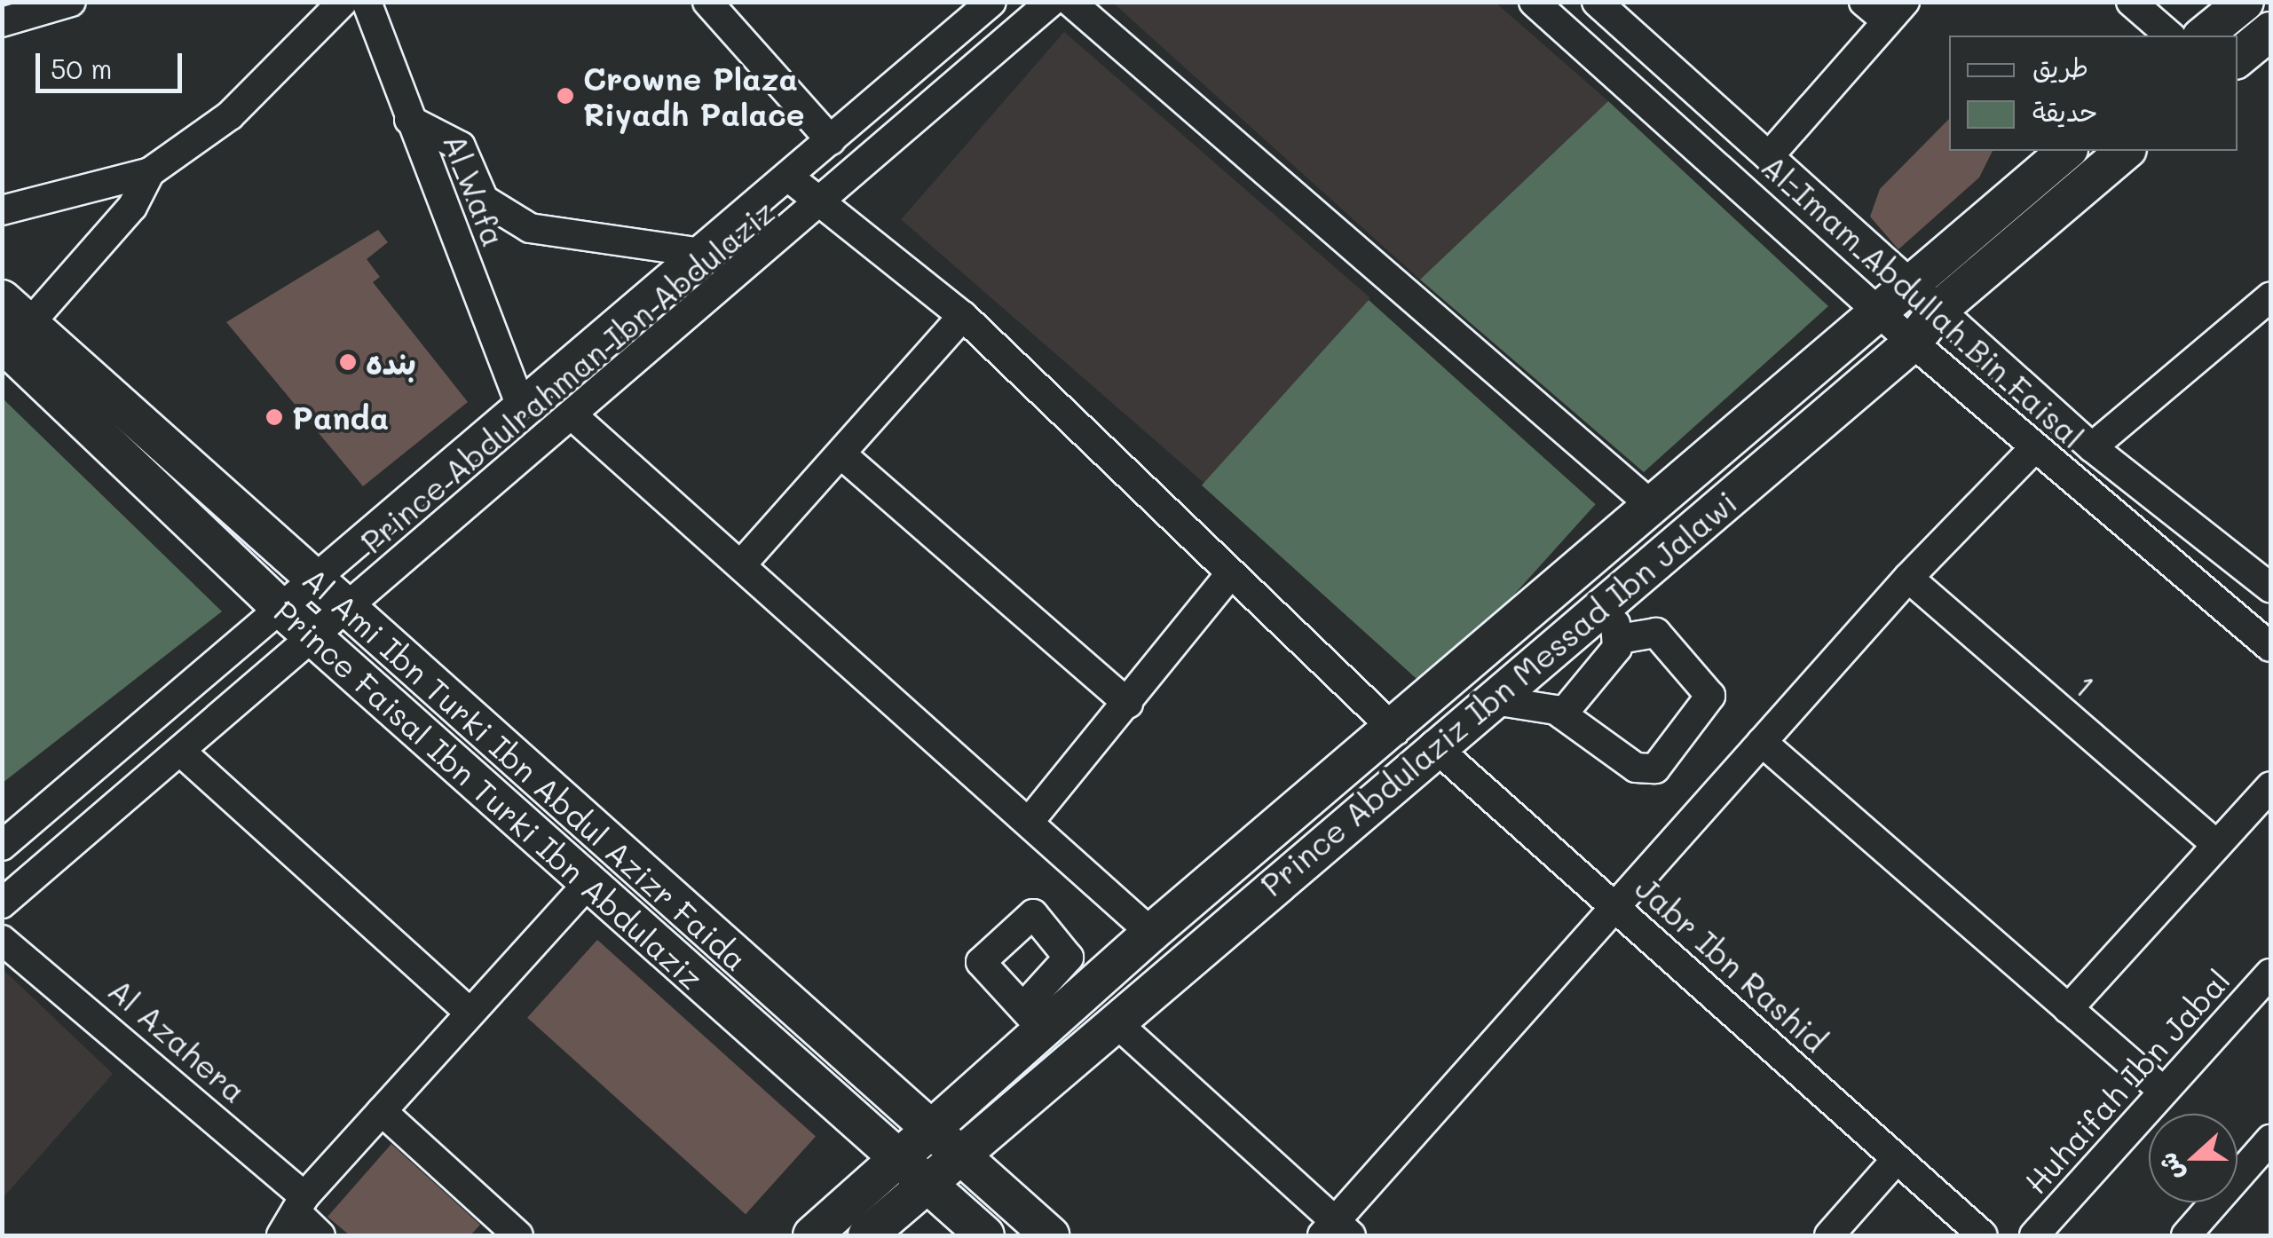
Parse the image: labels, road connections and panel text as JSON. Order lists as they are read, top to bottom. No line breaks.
{"streets":{"main road":["Prince Abdulaziz Ibn Messad Ibn Jalawi","Al Ami Ibn Turki Ibn Abdul Azizr Faida","Prince Faisal Ibn Turki Ibn Abdulaziz"],"street":["Al Wafa","Al-Imam Abdullah Bin Faisal","Prince Abdulrahman Ibn Abdulaziz","1","Jabr Ibn Rashid","Al Azahera","Huhaifah Ibn Jabal"]},"crossings":[["Al Wafa","Prince Abdulrahman Ibn Abdulaziz"],["Al-Imam Abdullah Bin Faisal","Prince Abdulaziz Ibn Messad Ibn Jalawi"],["Prince Abdulrahman Ibn Abdulaziz","Al Ami Ibn Turki Ibn Abdul Azizr Faida"],["Prince Abdulrahman Ibn Abdulaziz","Prince Faisal Ibn Turki Ibn Abdulaziz"],["Prince Abdulaziz Ibn Messad Ibn Jalawi","Al Ami Ibn Turki Ibn Abdul Azizr Faida"],["Prince Abdulaziz Ibn Messad Ibn Jalawi","Prince Faisal Ibn Turki Ibn Abdulaziz"],["Prince Abdulaziz Ibn Messad Ibn Jalawi","Jabr Ibn Rashid"],["Al Ami Ibn Turki Ibn Abdul Azizr Faida","Prince Faisal Ibn Turki Ibn Abdulaziz"]],"places":["Crowne Plaza Riyadh Palace","بنده","Panda"],"legend":["طريق","حديقة"],"scale_bar":"50 m","north":"left"}
